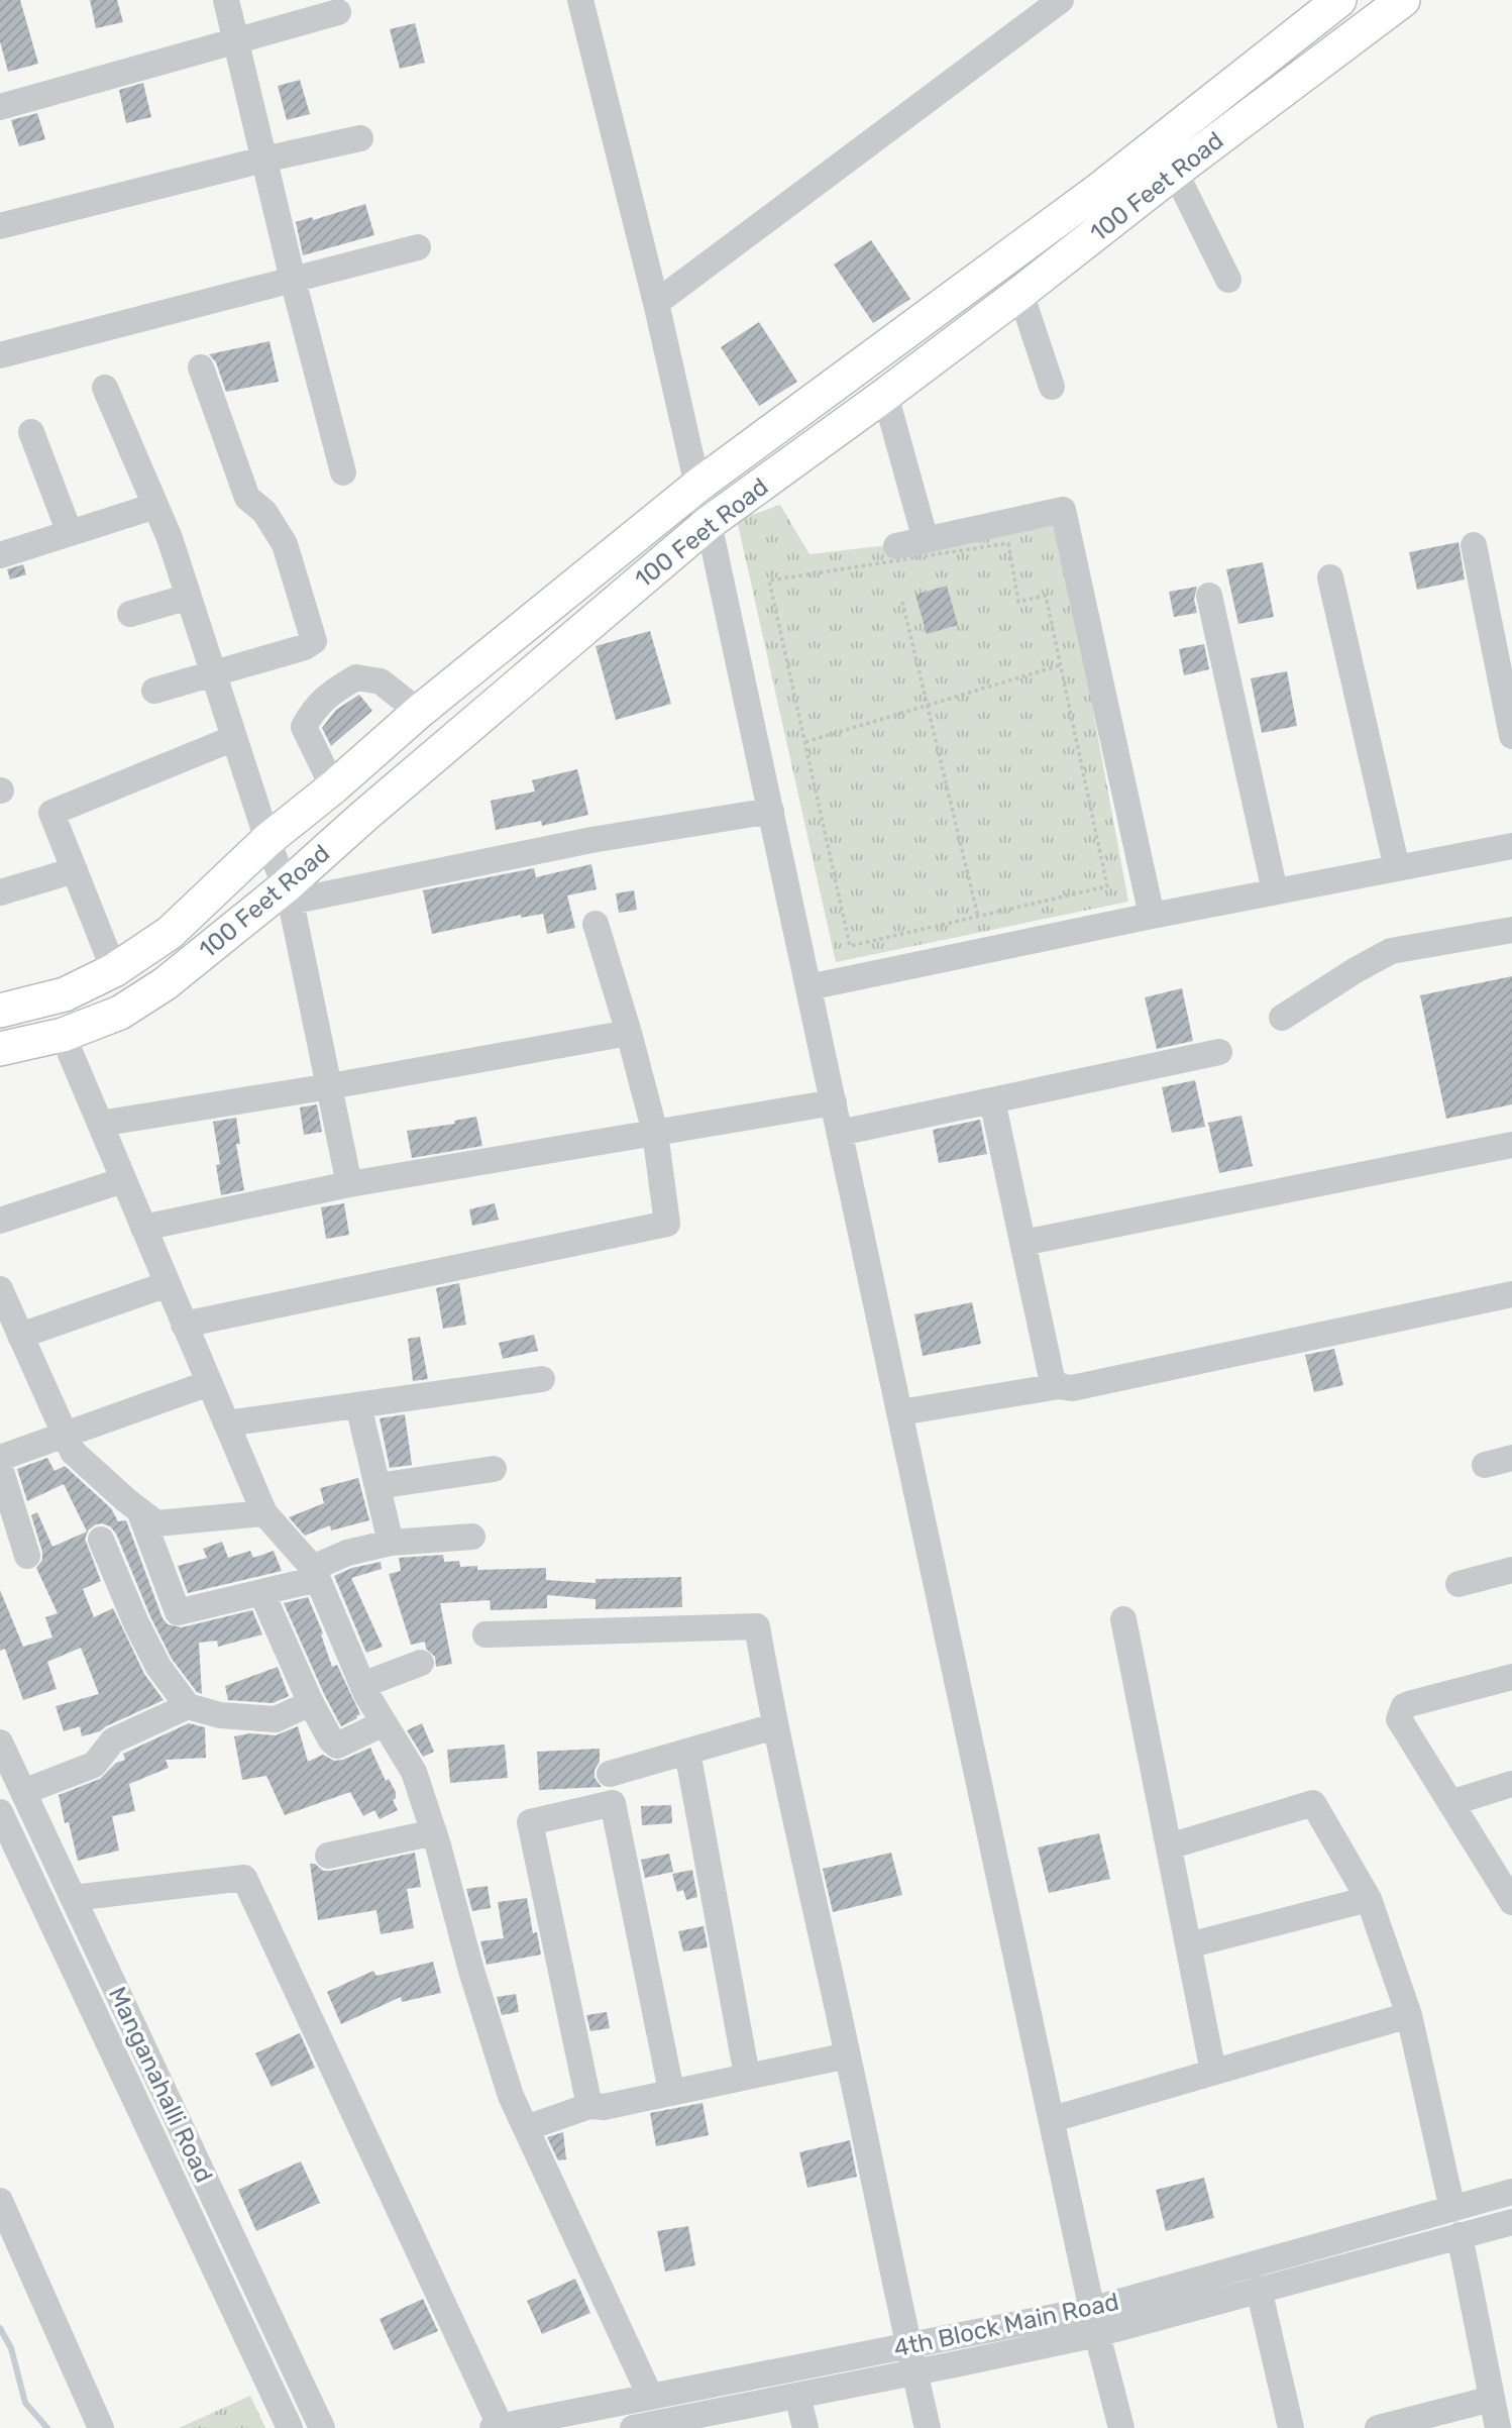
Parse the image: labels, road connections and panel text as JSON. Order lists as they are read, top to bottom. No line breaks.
{"streets":{"main road":["100 Feet Road"],"street":["Manganahalli Road","4th Block Main Road"]}}
